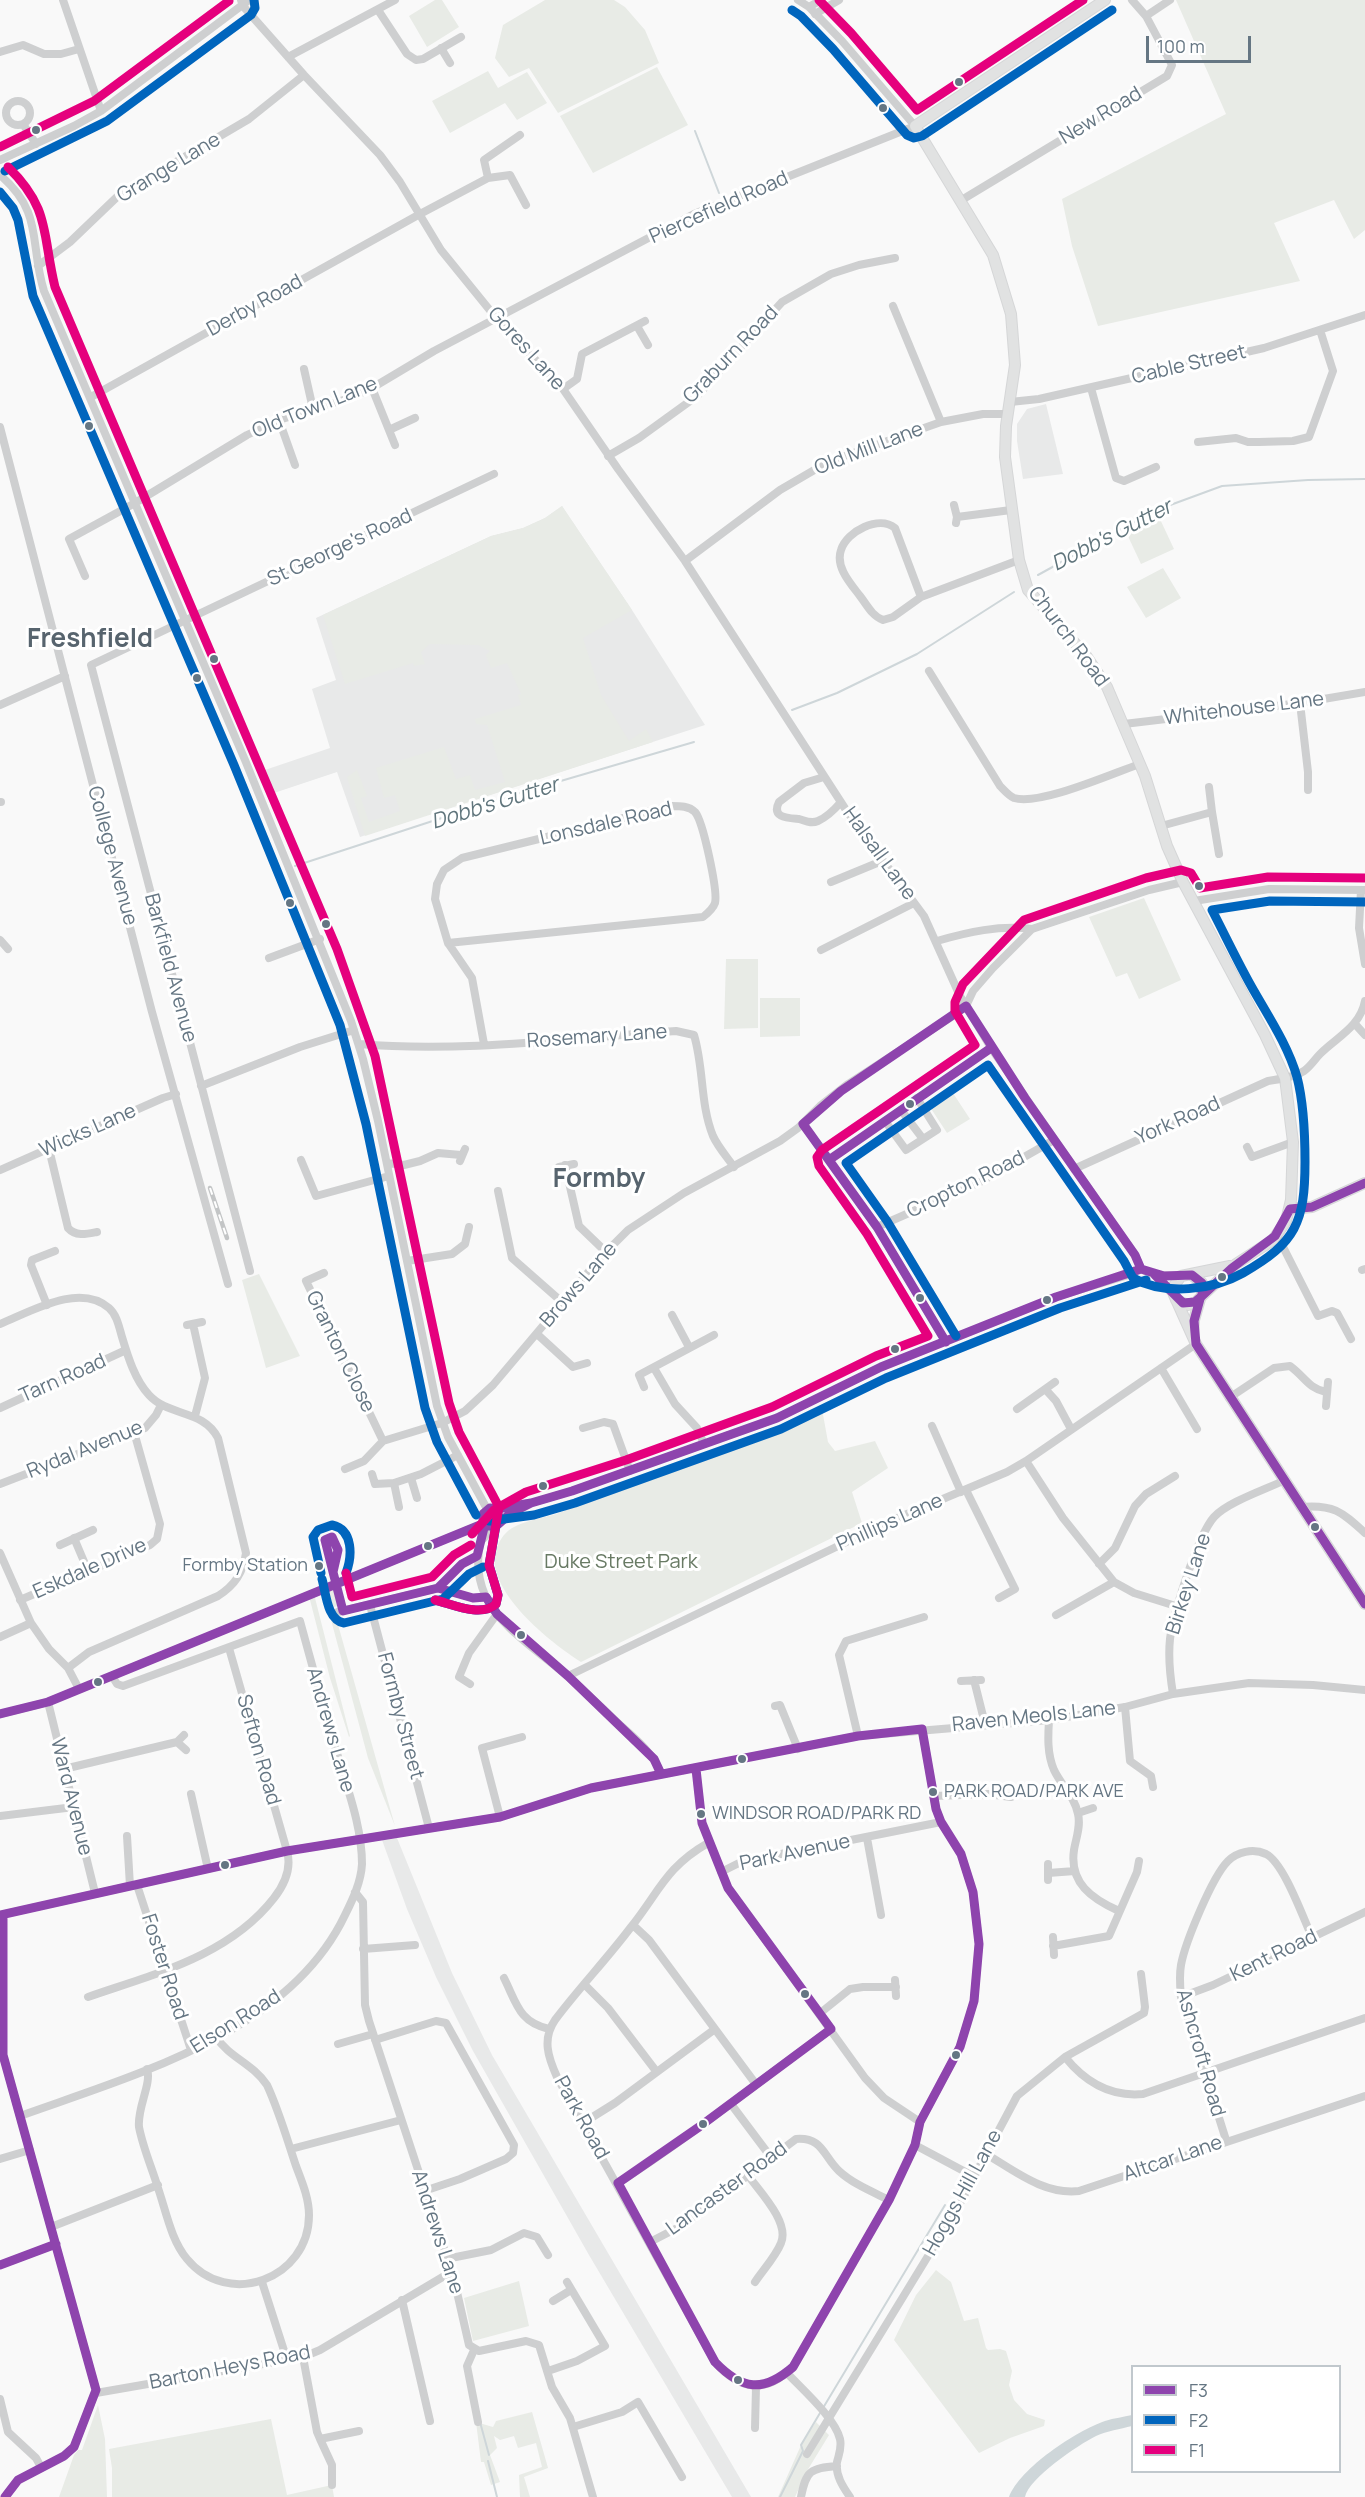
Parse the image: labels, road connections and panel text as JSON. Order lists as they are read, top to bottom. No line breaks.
{"streets":{"main road":["Church Road"],"street":["New Road","Grange Lane","Piercefield Road","Derby Road","Gores Lane","Graburn Road","Cable Street","Old Town Lane","Old Mill Lane","St George's Road","Whitehouse Lane","Lonsdale Road","Halsall Lane","College Avenue","Barkfield Avenue","Rosemary Lane","York Road","Wicks Lane","Cropton Road","Brows Lane","Granton Close","Tarn Road","Rydal Avenue","Phillips Lane","Eskdale Drive","Birkey Lane","Formby Street","Raven Meols Lane","Andrews Lane","Sefton Road","Ward Avenue","Park Avenue","Kent Road","Foster Road","Elson Road","Ashcroft Road","Park Road","Altcar Lane","Lancaster Road","Hoggs Hill Lane","Barton Heys Road"]},"crossings":[["New Road","Church Road"],["Grange Lane","Gores Lane"],["Piercefield Road","Gores Lane"],["Piercefield Road","Old Town Lane"],["Piercefield Road","Church Road"],["Derby Road","Gores Lane"],["Gores Lane","Graburn Road"],["Gores Lane","Old Town Lane"],["Gores Lane","Old Mill Lane"],["Gores Lane","Halsall Lane"],["Cable Street","Old Mill Lane"],["Cable Street","Church Road"],["Old Mill Lane","Church Road"],["St George's Road","Barkfield Avenue"],["Church Road","Whitehouse Lane"],["Church Road","York Road"],["Lonsdale Road","Rosemary Lane"],["Halsall Lane","York Road"],["Halsall Lane","Cropton Road"],["Halsall Lane","Brows Lane"],["College Avenue","Wicks Lane"],["Rosemary Lane","Brows Lane"],["Brows Lane","Granton Close"],["Rydal Avenue","Eskdale Drive"],["Birkey Lane","Raven Meols Lane"],["Formby Street","Raven Meols Lane"],["Raven Meols Lane","Andrews Lane"],["Raven Meols Lane","Sefton Road"],["Raven Meols Lane","Ward Avenue"],["Raven Meols Lane","Foster Road"],["Raven Meols Lane","Elson Road"],["Andrews Lane","Sefton Road"],["Andrews Lane","Elson Road"],["Andrews Lane","Barton Heys Road"],["Kent Road","Ashcroft Road"],["Foster Road","Elson Road"],["Ashcroft Road","Altcar Lane"],["Park Road","Lancaster Road"],["Altcar Lane","Hoggs Hill Lane"]],"districts":["Freshfield","Formby"],"water":["Dobb's Gutter"],"parks":["Duke Street Park"],"places":["Formby Station","PARK ROAD/PARK AVE","WINDSOR ROAD/PARK RD"],"lines":["transit line F2","transit line F1","transit line F3"],"legend":["F3","F2","F1"],"scale_bar":"100 m"}
